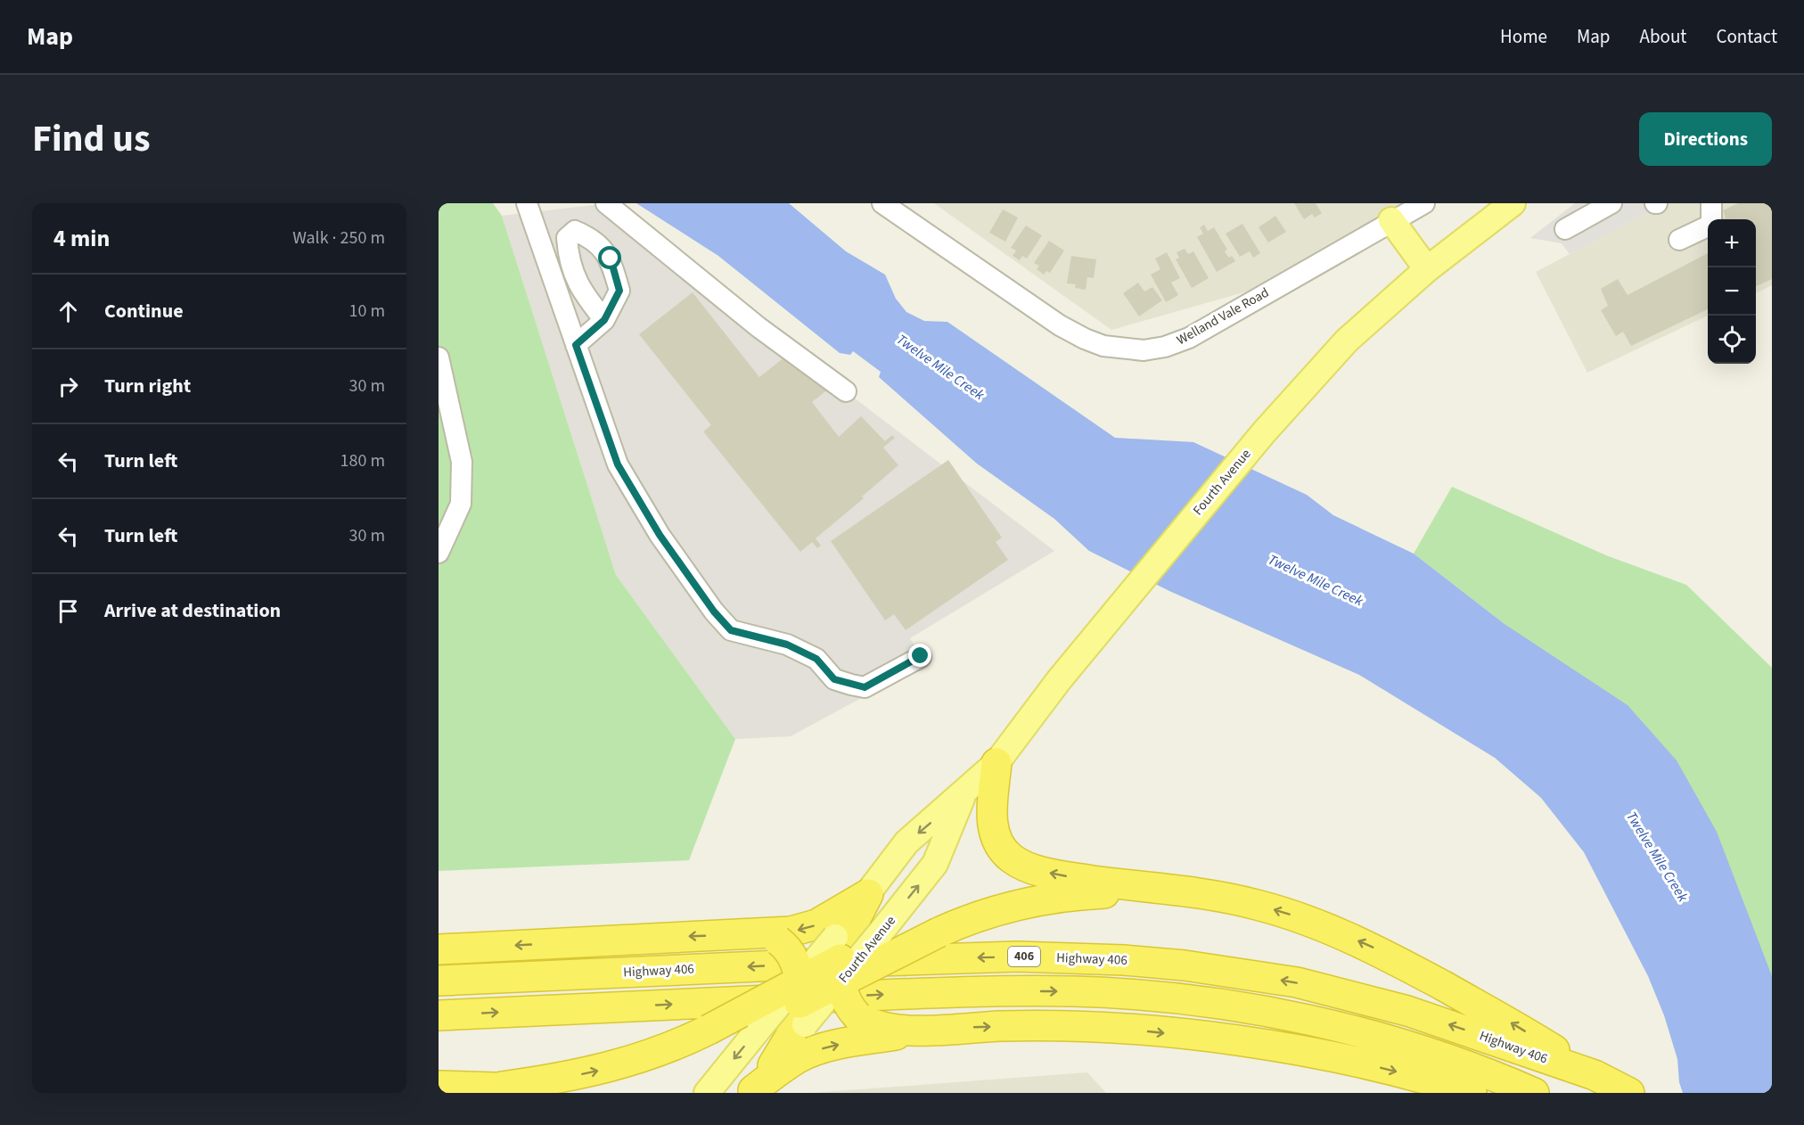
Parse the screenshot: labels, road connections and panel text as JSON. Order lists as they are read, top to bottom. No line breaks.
{"streets":{"highway":["406","Highway 406"],"main road":["Fourth Avenue"],"street":["Welland Vale Road"]},"water":["Twelve Mile Creek"],"page":{"header":"Map","nav":["Home","Map","About","Contact"],"title":"Find us","buttons":"Directions","heading":["4 min","Walk · 250 m"],"map_buttons":["+","−"],"list":[["Continue","10 m"],["Turn right","30 m"],["Turn left","180 m"],["Turn left","30 m"],"Arrive at destination"]}}
